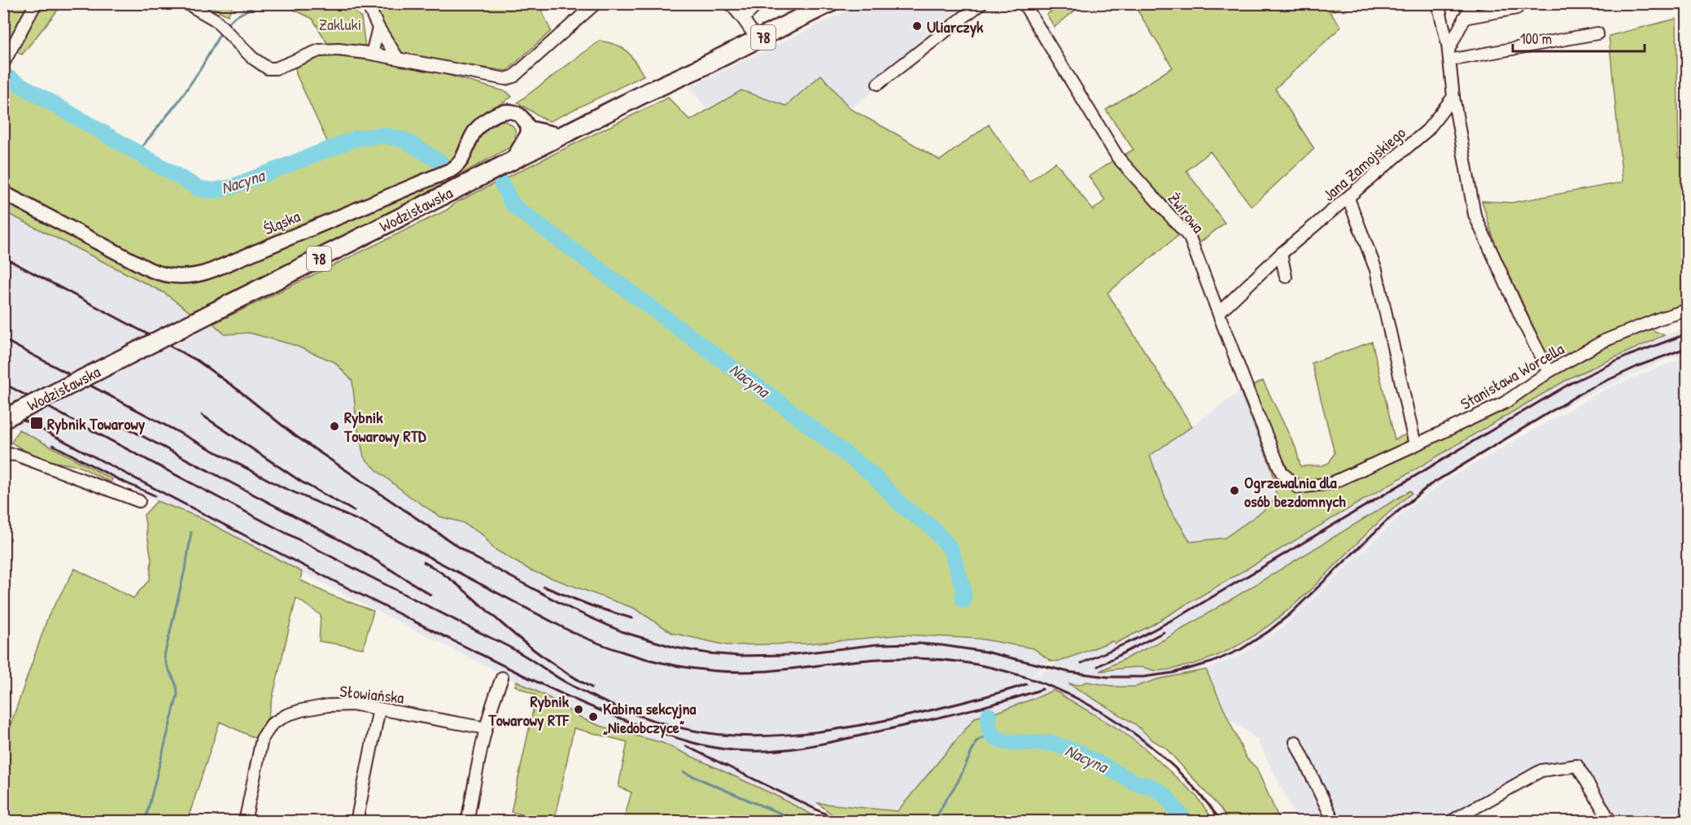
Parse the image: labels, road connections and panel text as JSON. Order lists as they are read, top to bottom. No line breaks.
{"streets":{"main road":["78","Wodzisławska"],"street":["Jana Zamojskiego","Żwirowa","Śląska","Stanisława Worcella","Słowiańska"]},"crossings":[["Jana Zamojskiego","Żwirowa"],["Wodzisławska","Śląska"],["Żwirowa","Stanisława Worcella"]],"water":["Nacyna"],"parks":["Zakluki"],"places":{"other":["Uliarczyk","Rybnik Towarowy RTD","Ogrzewalnia dla osób bezdomnych","Rybnik Towarowy RTF","Kabina sekcyjna „Niedobczyce”"],"transit":["Rybnik Towarowy"]},"scale_bar":"100 m"}
